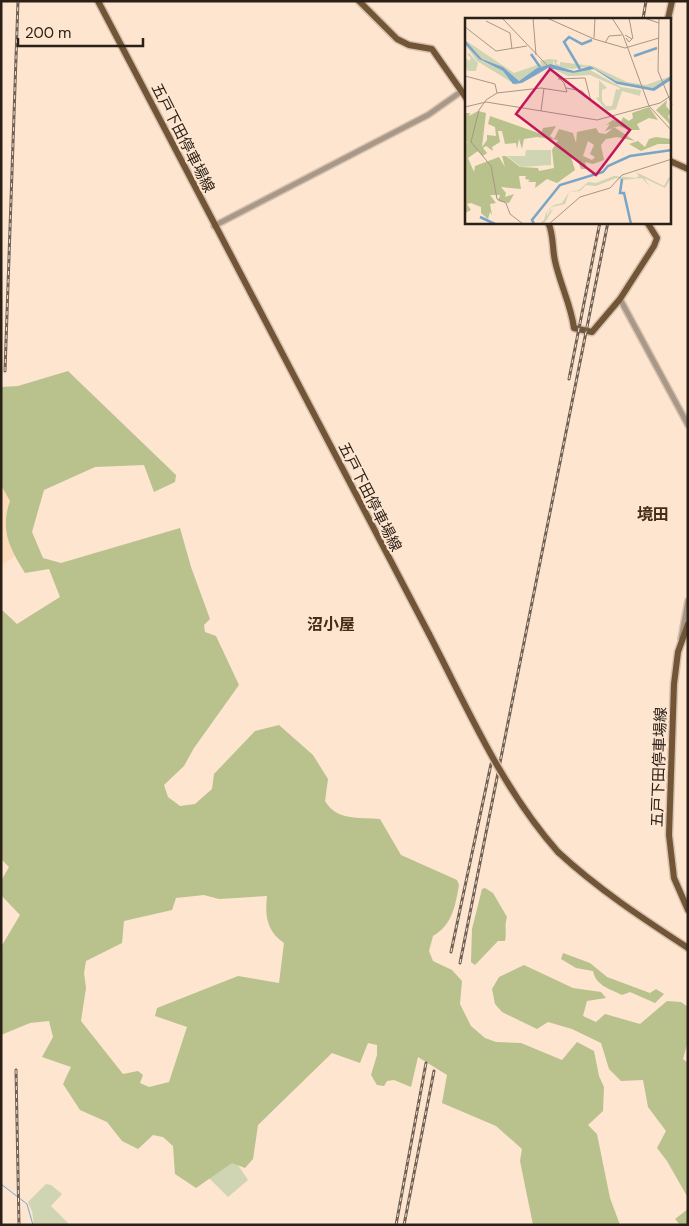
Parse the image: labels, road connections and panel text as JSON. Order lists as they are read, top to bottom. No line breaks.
{"streets":{"main road":["五戸下田停車場線"]},"districts":["境田","沼小屋"],"scale_bar":"200 m"}
